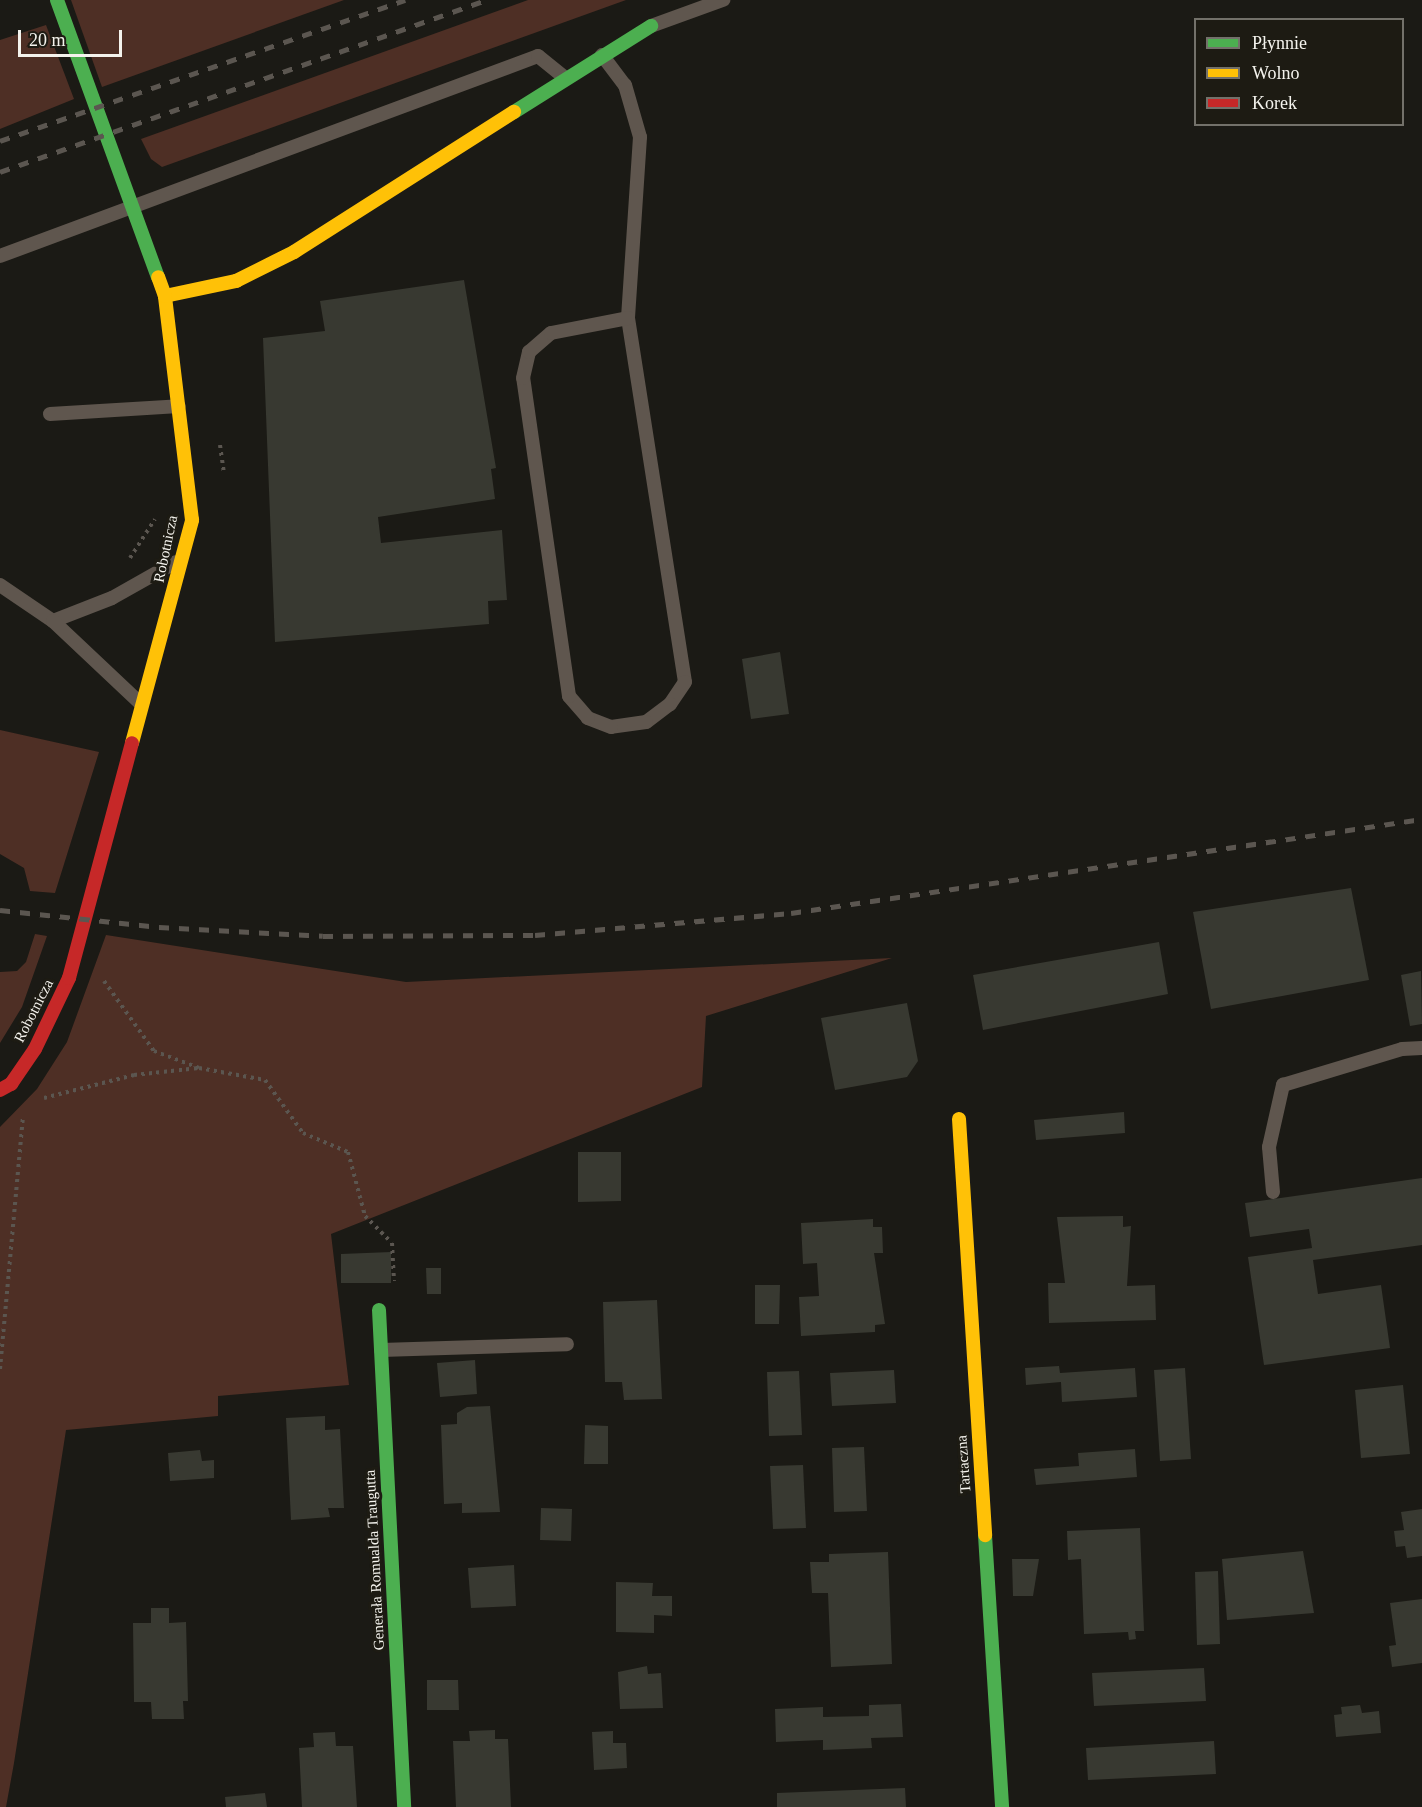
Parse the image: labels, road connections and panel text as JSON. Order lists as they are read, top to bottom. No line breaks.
{"streets":{"street":["Robotnicza","Tartaczna","Generała Romualda Traugutta"]},"legend":["Płynnie","Wolno","Korek"],"scale_bar":"20 m"}
